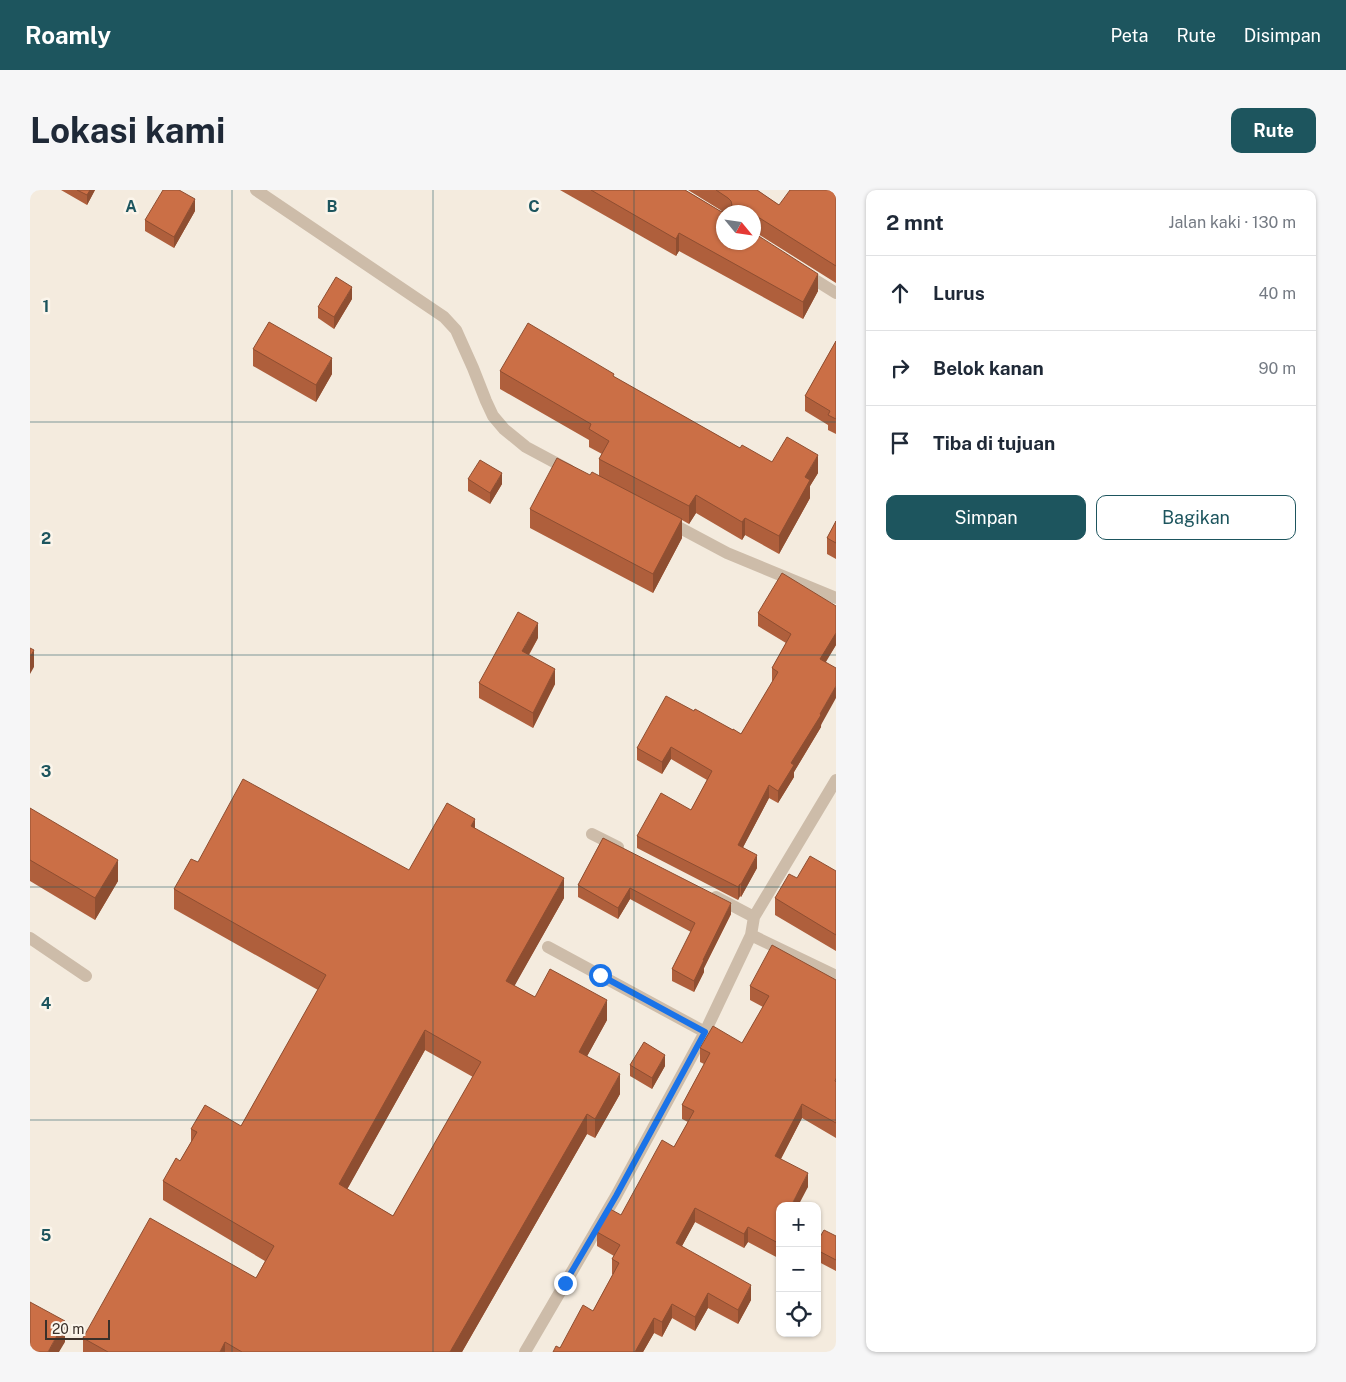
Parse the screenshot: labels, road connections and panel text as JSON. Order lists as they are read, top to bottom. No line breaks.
{"scale_bar":"20 m","north":"bottom right","page":{"header":"Roamly","nav":["Peta","Rute","Disimpan"],"buttons":["Rute",["Simpan","Bagikan"]],"title":"Lokasi kami","heading":["2 mnt","Jalan kaki · 130 m"],"list":[["Lurus","40 m"],["Belok kanan","90 m"],"Tiba di tujuan"],"map_buttons":["+","−"],"scale":"20 m"},"grid":{"columns":["A","B","C"],"rows":["1","2","3","4","5"]}}
